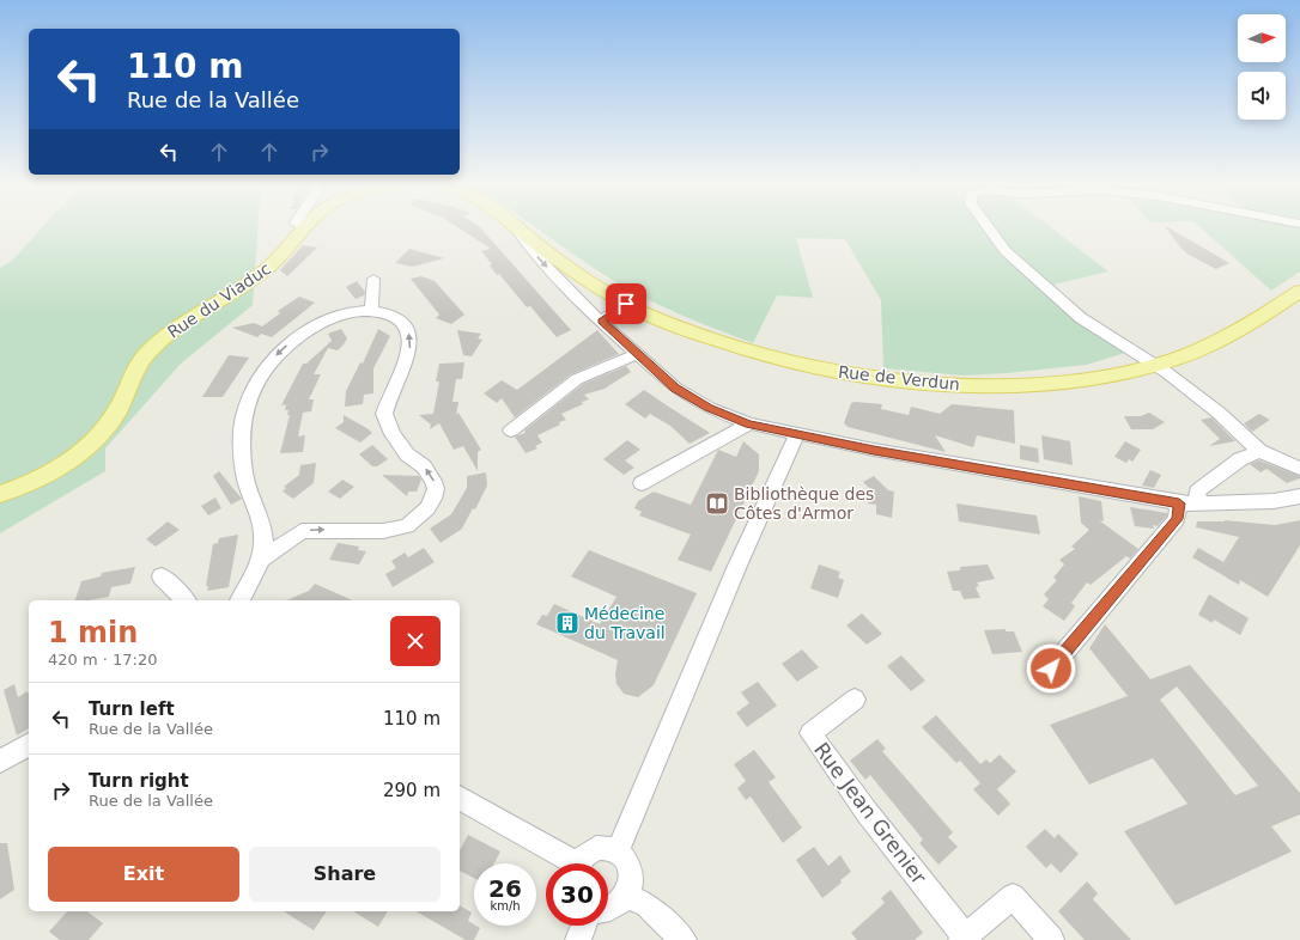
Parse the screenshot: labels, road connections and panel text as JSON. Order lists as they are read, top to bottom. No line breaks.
{"streets":{"main road":["Rue du Viaduc","Rue de Verdun"],"street":["Rue Jean Grenier"]},"places":{"library":["Bibliothèque des Côtes d'Armor"],"building":["Médecine du Travail"]},"north":"right","page":{"turn":["110 m","Rue de la Vallée"],"heading":["1 min","420 m · 17:20"],"list":[{"name":"Turn left","note":"Rue de la Vallée","value":"110 m"},{"name":"Turn right","note":"Rue de la Vallée","value":"290 m"}],"buttons":["Exit","Share"],"speed":"26 km/h","limit":"30"}}
